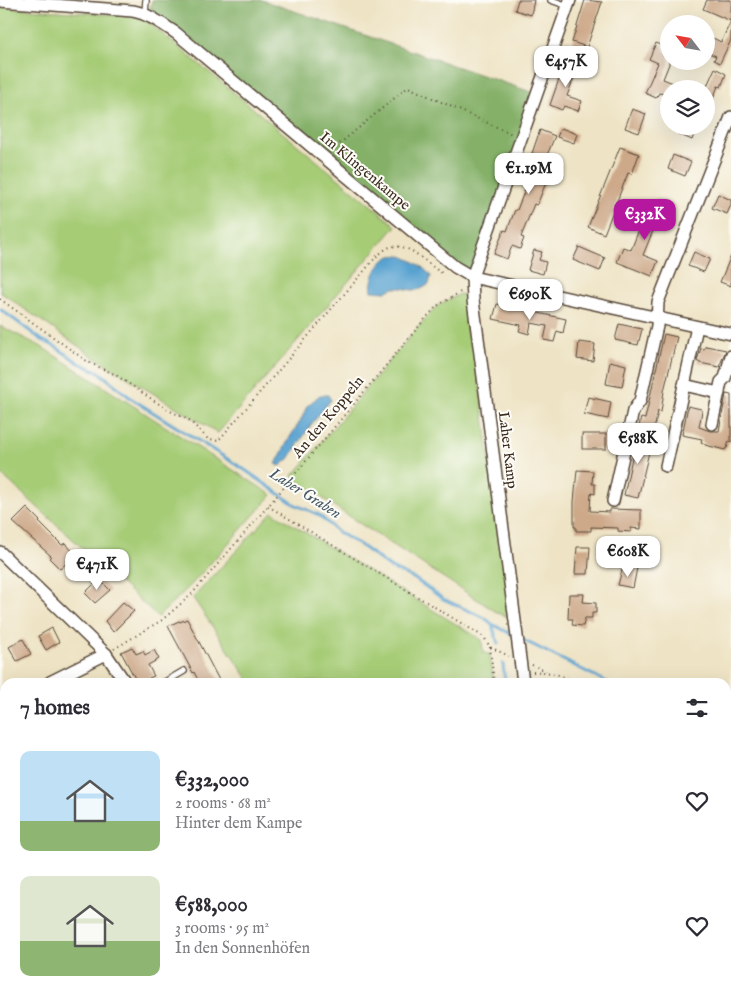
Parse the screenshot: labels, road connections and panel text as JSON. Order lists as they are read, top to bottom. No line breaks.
{"streets":{"street":["Im Klingenkampe","Laher Kamp"],"path":["An den Koppeln"]},"crossings":[["Im Klingenkampe","An den Koppeln"],["Im Klingenkampe","Laher Kamp"],["An den Koppeln","Laher Kamp"]],"water":["Laher Graben"],"north":"top left","page":{"price":["€457K","€1.19M","€332K","€690K","€588K","€608K","€471K"],"heading":"7 homes","list":[{"name":"€332,000","note":"2 rooms · 68 m² · Hinter dem Kampe"},{"name":"€588,000","note":"3 rooms · 95 m² · In den Sonnenhöfen"}]}}
